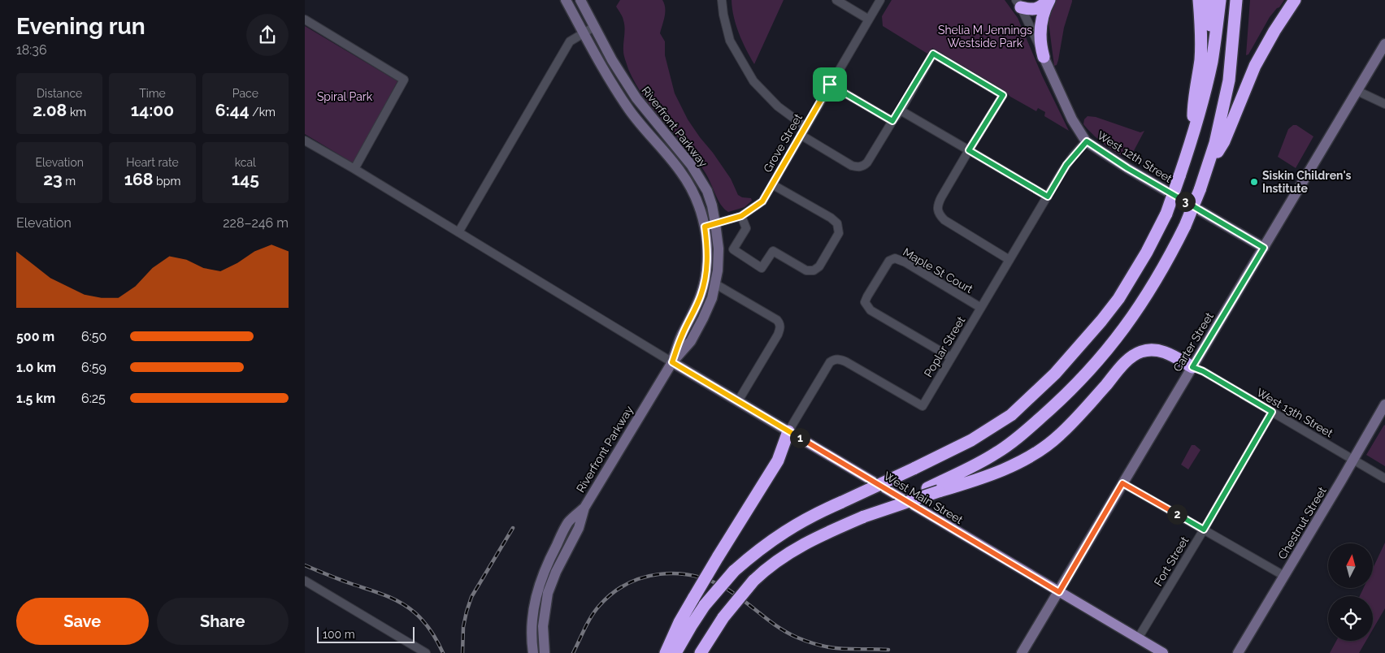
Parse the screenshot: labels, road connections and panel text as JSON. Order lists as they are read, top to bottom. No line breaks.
{"streets":{"main road":["Riverfront Parkway","West 12th Street","Carter Street","West Main Street","Chestnut Street"],"street":["Grove Street","Maple St Court","Poplar Street","West 13th Street","Fort Street"]},"crossings":[["Riverfront Parkway","Grove Street"],["Riverfront Parkway","West Main Street"],["West 12th Street","Carter Street"],["West 12th Street","Poplar Street"],["Maple St Court","Poplar Street"],["Carter Street","West 13th Street"],["Carter Street","West Main Street"],["Poplar Street","West Main Street"],["West 13th Street","Chestnut Street"],["West 13th Street","Fort Street"],["West Main Street","Fort Street"]],"parks":["Shelia M Jennings Westside Park","Spiral Park"],"places":["Siskin Children's Institute"],"scale_bar":"100 m","north":"top","page":{"heading":["Evening run","18:36"],"stats":[["Distance","2.08 km"],["Time","14:00"],["Pace","6:44 /km"],["Elevation","23 m"],["Heart rate","168 bpm"],["kcal","145"]],"pins":["3","1","2"],"chart":["Elevation","228–246 m"],"list":[{"name":"500 m","note":"6:50"},{"name":"1.0 km","note":"6:59"},{"name":"1.5 km","note":"6:25"}],"buttons":["Save","Share"],"scale":"100 m"}}
